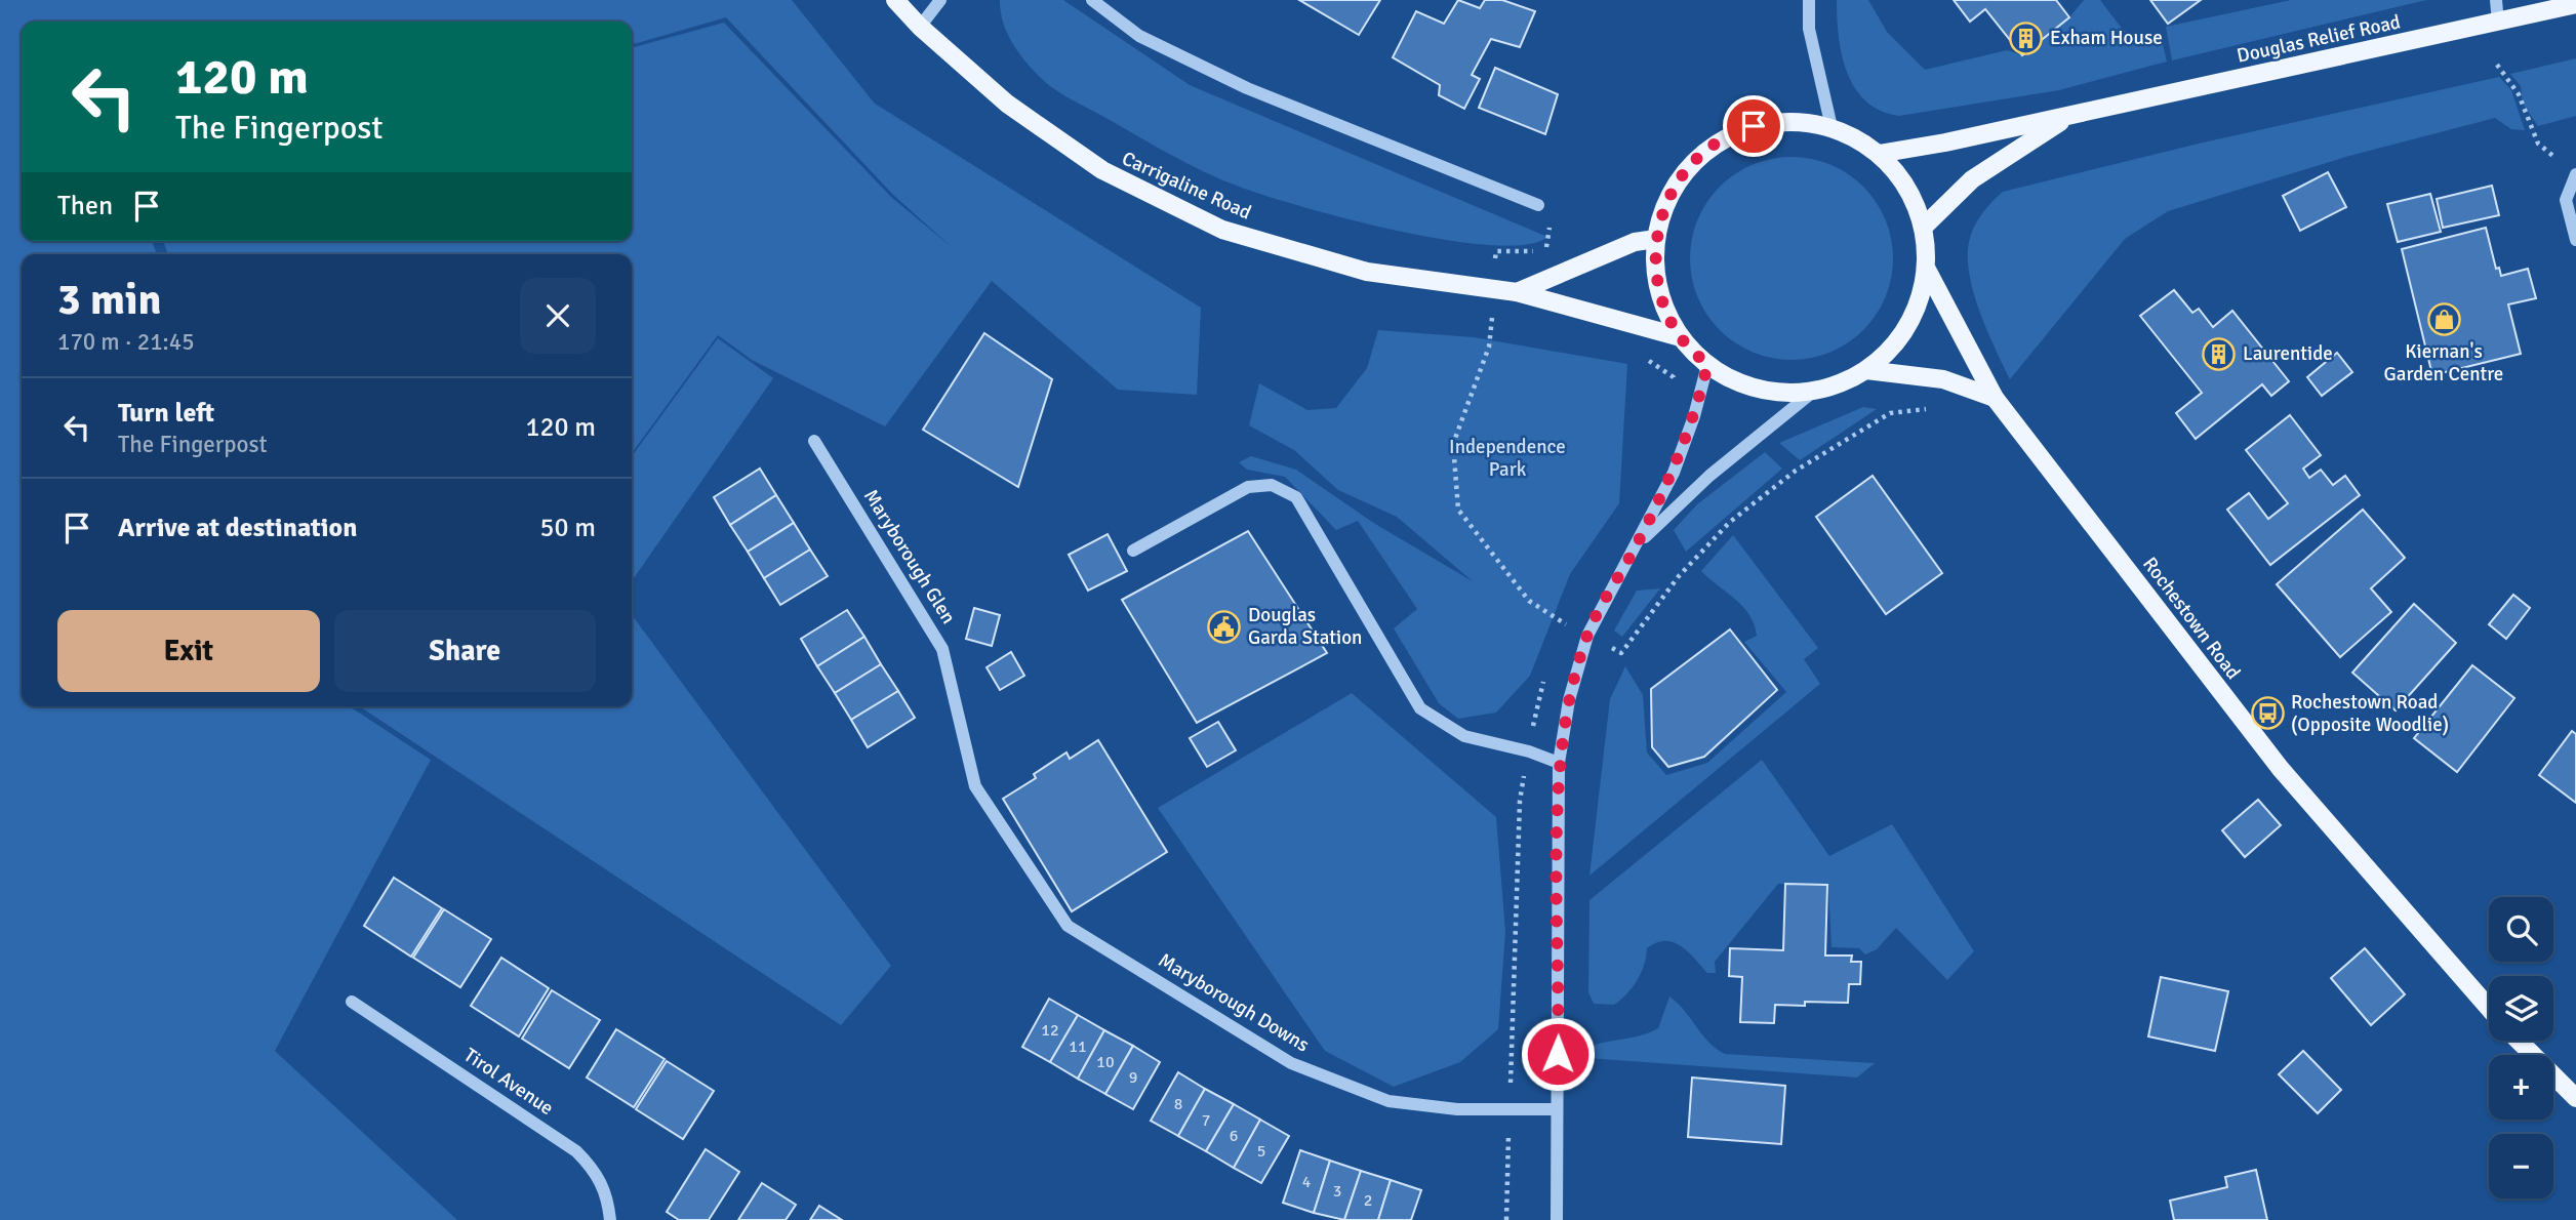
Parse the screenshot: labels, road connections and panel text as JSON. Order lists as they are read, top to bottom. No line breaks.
{"streets":{"main road":["Douglas Relief Road","Carrigaline Road","Rochestown Road"],"street":["Maryborough Glen","Maryborough Downs","Tirol Avenue"]},"crossings":[["Maryborough Glen","Maryborough Downs"]],"parks":["Independence Park"],"places":{"building":["Exham House","Laurentide"],"shop":["Kiernan's Garden Centre"],"public building":["Douglas Garda Station"],"bus stop":["Rochestown Road (Opposite Woodlie)"]},"house_numbers":["12","11","10","9","8","7","6","5","4","3","2"],"page":{"turn":["120 m","The Fingerpost"],"then":"Then","heading":["3 min","170 m · 21:45"],"list":[{"name":"Turn left","note":"The Fingerpost","value":"120 m"},{"name":"Arrive at destination","value":"50 m"}],"buttons":["Exit","Share"],"map_buttons":["+","−"]}}
